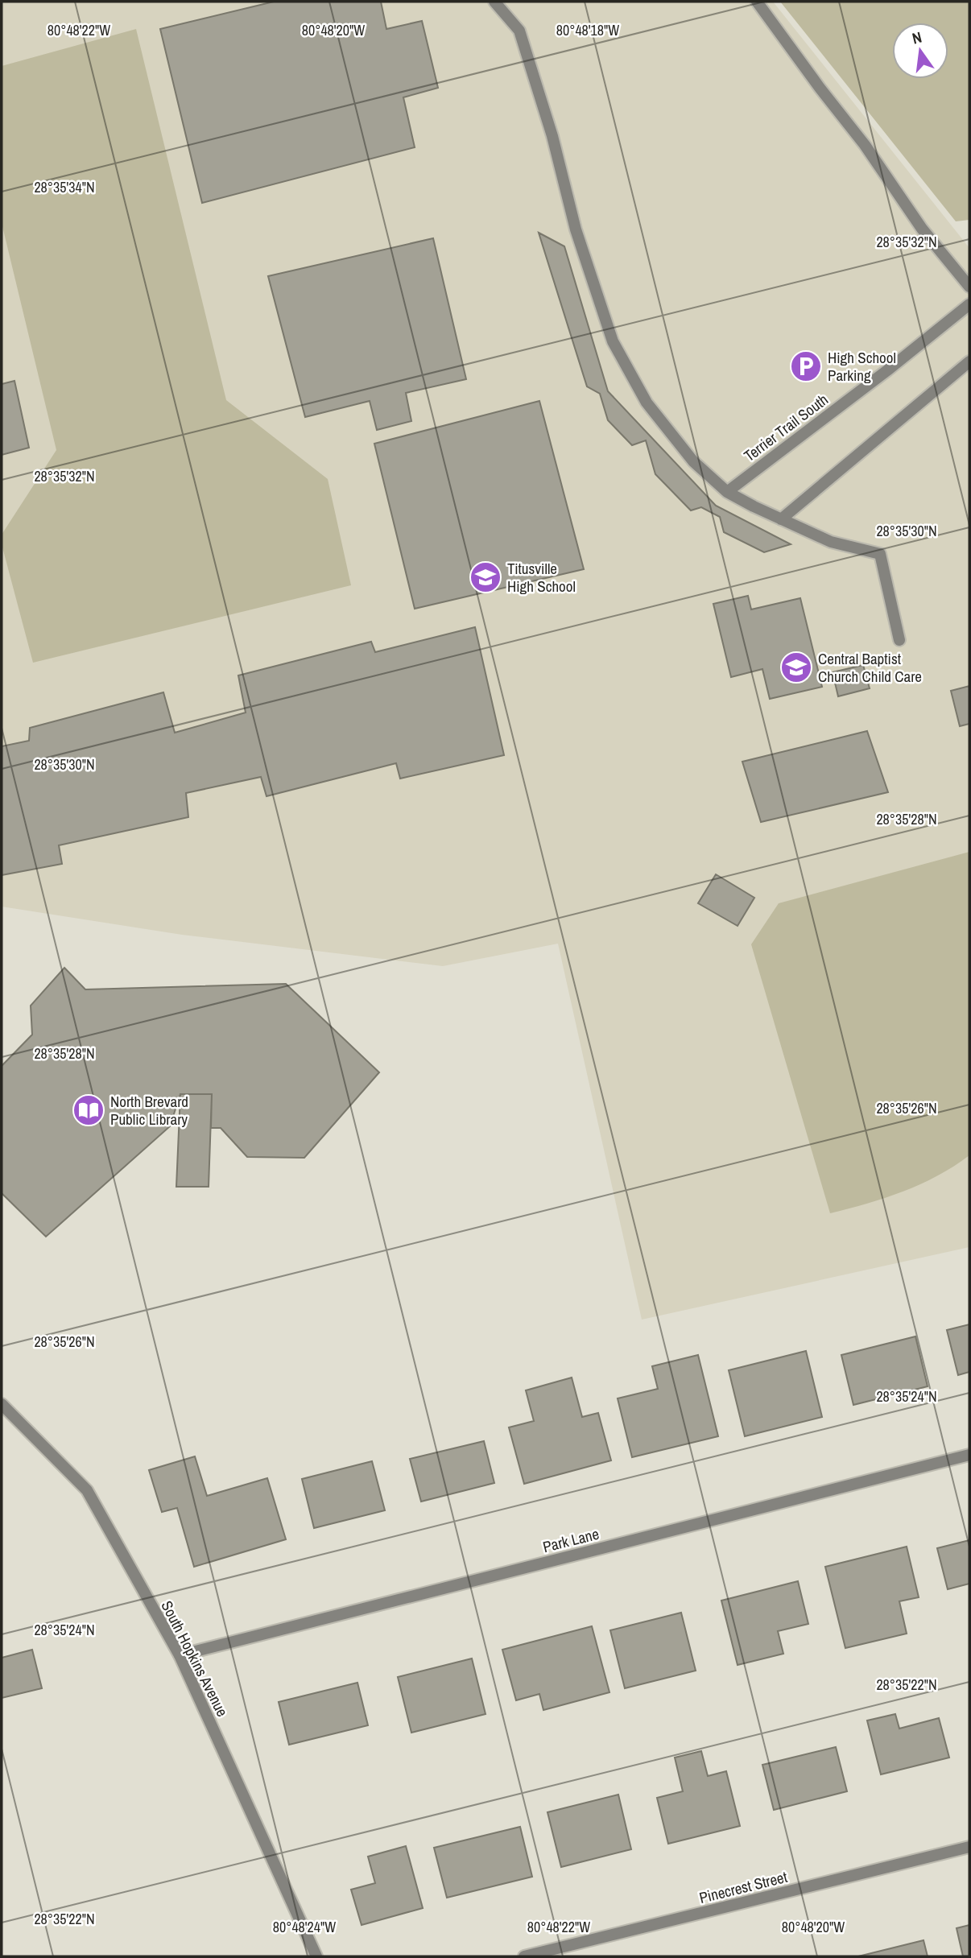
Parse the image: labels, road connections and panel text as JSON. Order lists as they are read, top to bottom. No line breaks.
{"streets":{"street":["Terrier Trail South","Park Lane","South Hopkins Avenue","Pinecrest Street"]},"crossings":[["Park Lane","South Hopkins Avenue"]],"places":{"parking":["High School Parking"],"school or university":["Titusville High School","Central Baptist Church Child Care"],"library":["North Brevard Public Library"]},"north":"top","coordinates":["80°48'22\"W","80°48'20\"W","80°48'18\"W","28°35'34\"N","28°35'32\"N","28°35'30\"N","28°35'28\"N","28°35'26\"N","28°35'24\"N","28°35'22\"N","80°48'24\"W"]}
